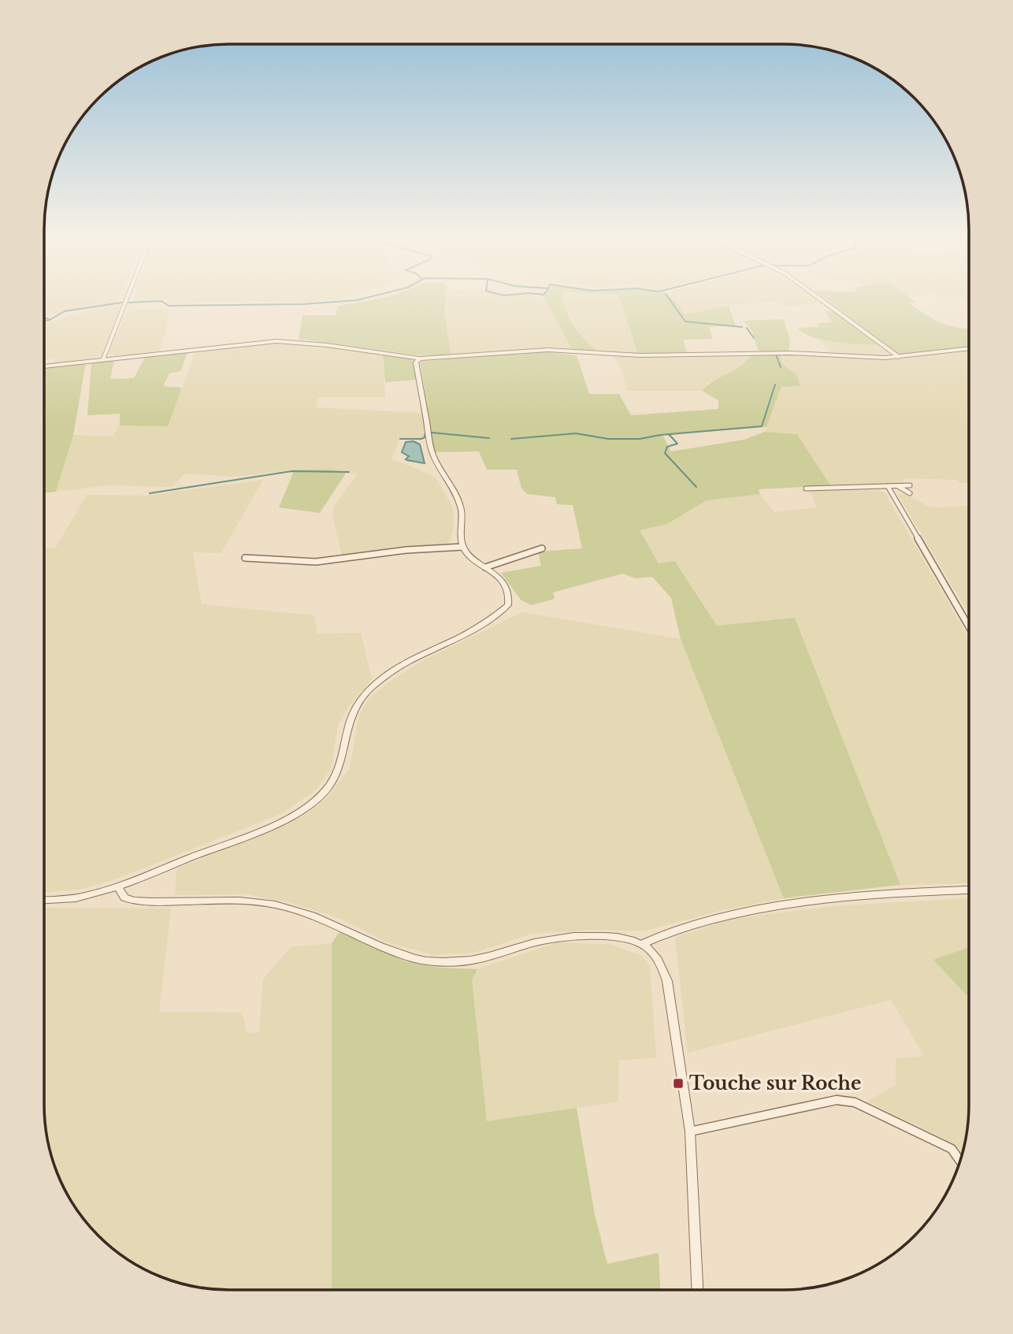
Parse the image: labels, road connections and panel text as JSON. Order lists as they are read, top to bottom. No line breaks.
{"places":{"transit":["Touche sur Roche"]}}
